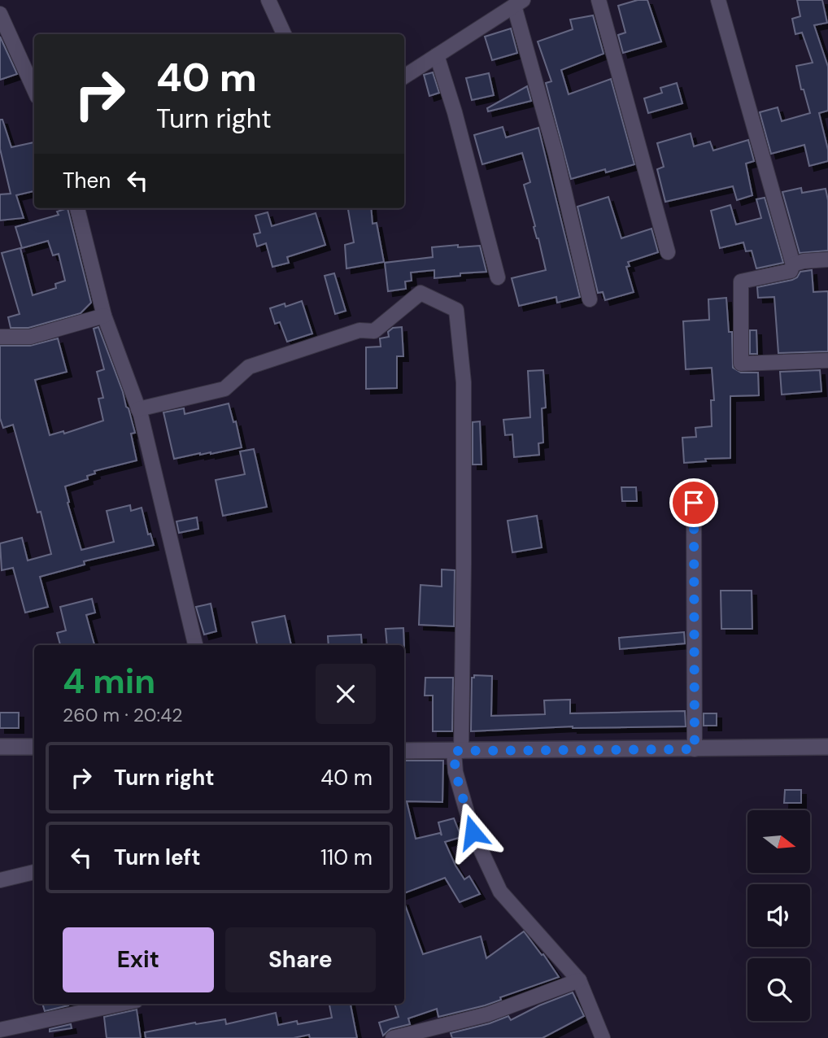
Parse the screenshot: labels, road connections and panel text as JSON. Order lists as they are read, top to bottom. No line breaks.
{"north":"right","page":{"turn":["40 m","Turn right"],"then":"Then","heading":["4 min","260 m · 20:42"],"list":[{"name":"Turn right","value":"40 m"},{"name":"Turn left","value":"110 m"}],"buttons":["Exit","Share"]}}
